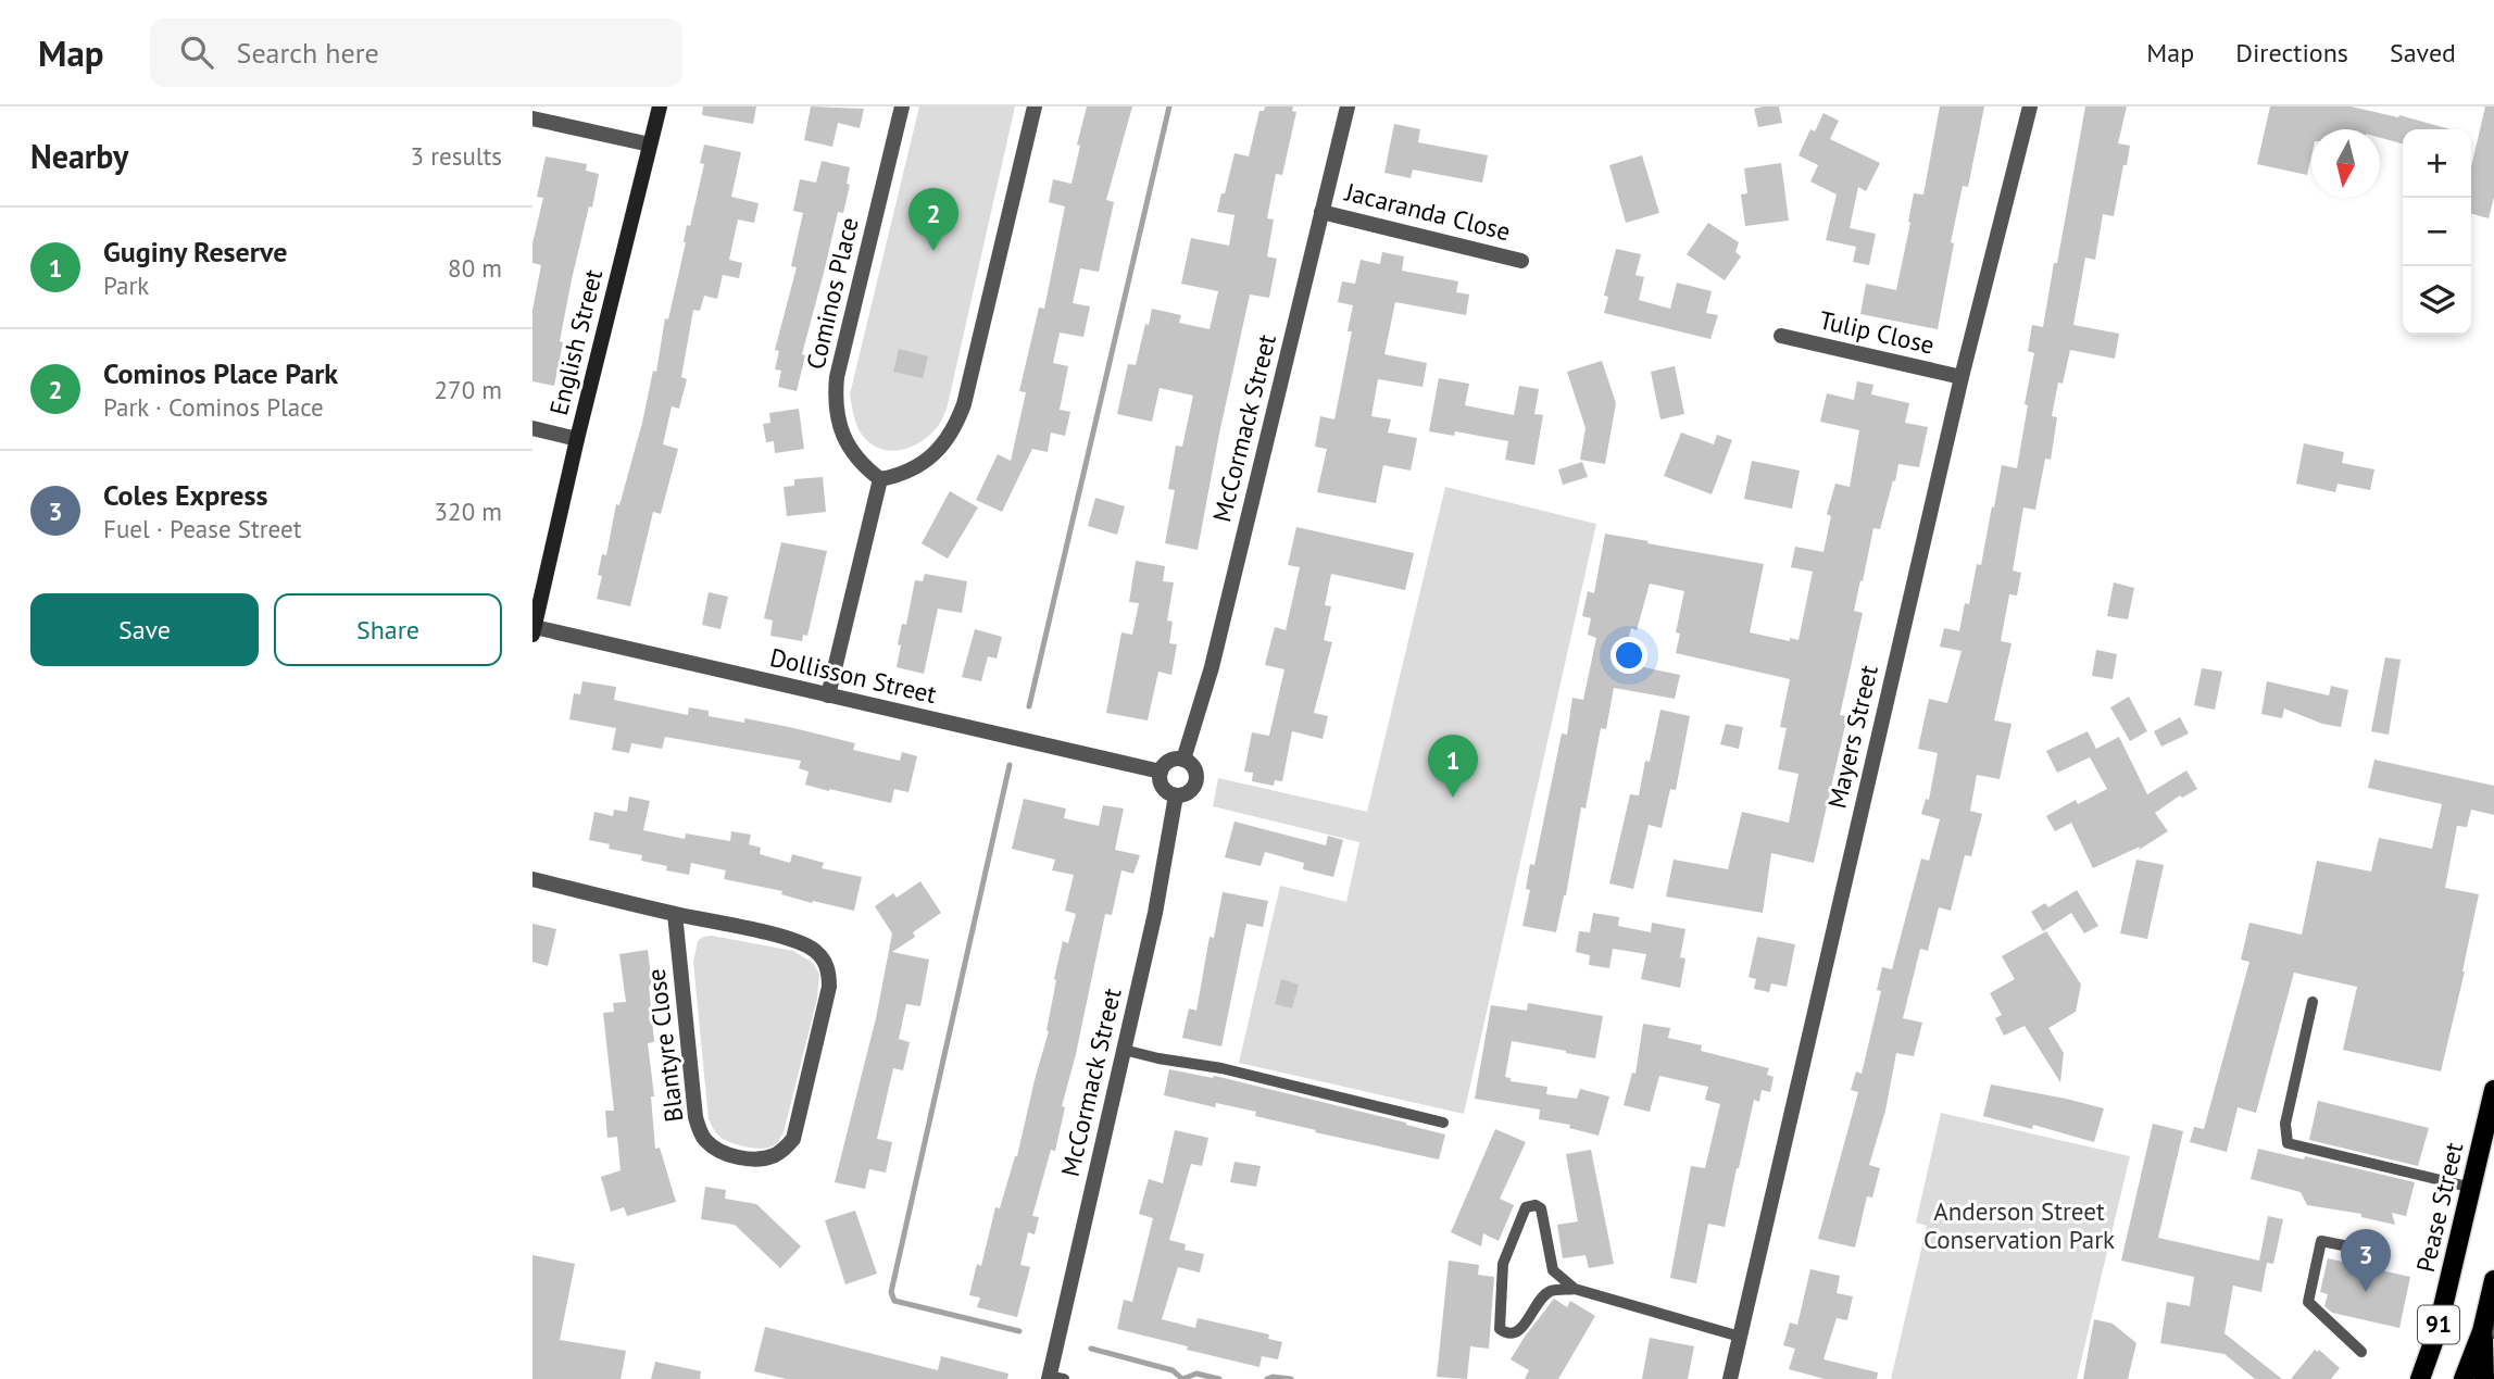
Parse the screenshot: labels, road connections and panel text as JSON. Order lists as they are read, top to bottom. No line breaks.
{"streets":{"main road":["Pease Street","91"],"street":["Jacaranda Close","Cominos Place","Tulip Close","English Street","McCormack Street","Dollisson Street","Mayers Street","Blantyre Close"]},"crossings":[["Jacaranda Close","McCormack Street"],["Tulip Close","Mayers Street"],["English Street","Dollisson Street"],["McCormack Street","Dollisson Street"]],"parks":["Anderson Street Conservation Park"],"north":"bottom","page":{"header":"Map","search":"Search here","nav":["Map","Directions","Saved"],"heading":["Nearby","3 results"],"map_buttons":["+","−"],"pins":["2","1","3"],"list":[{"mark":"1","name":"Guginy Reserve","note":"Park","value":"80 m"},{"mark":"2","name":"Cominos Place Park","note":"Park · Cominos Place","value":"270 m"},{"mark":"3","name":"Coles Express","note":"Fuel · Pease Street","value":"320 m"}],"buttons":["Save","Share"]}}
